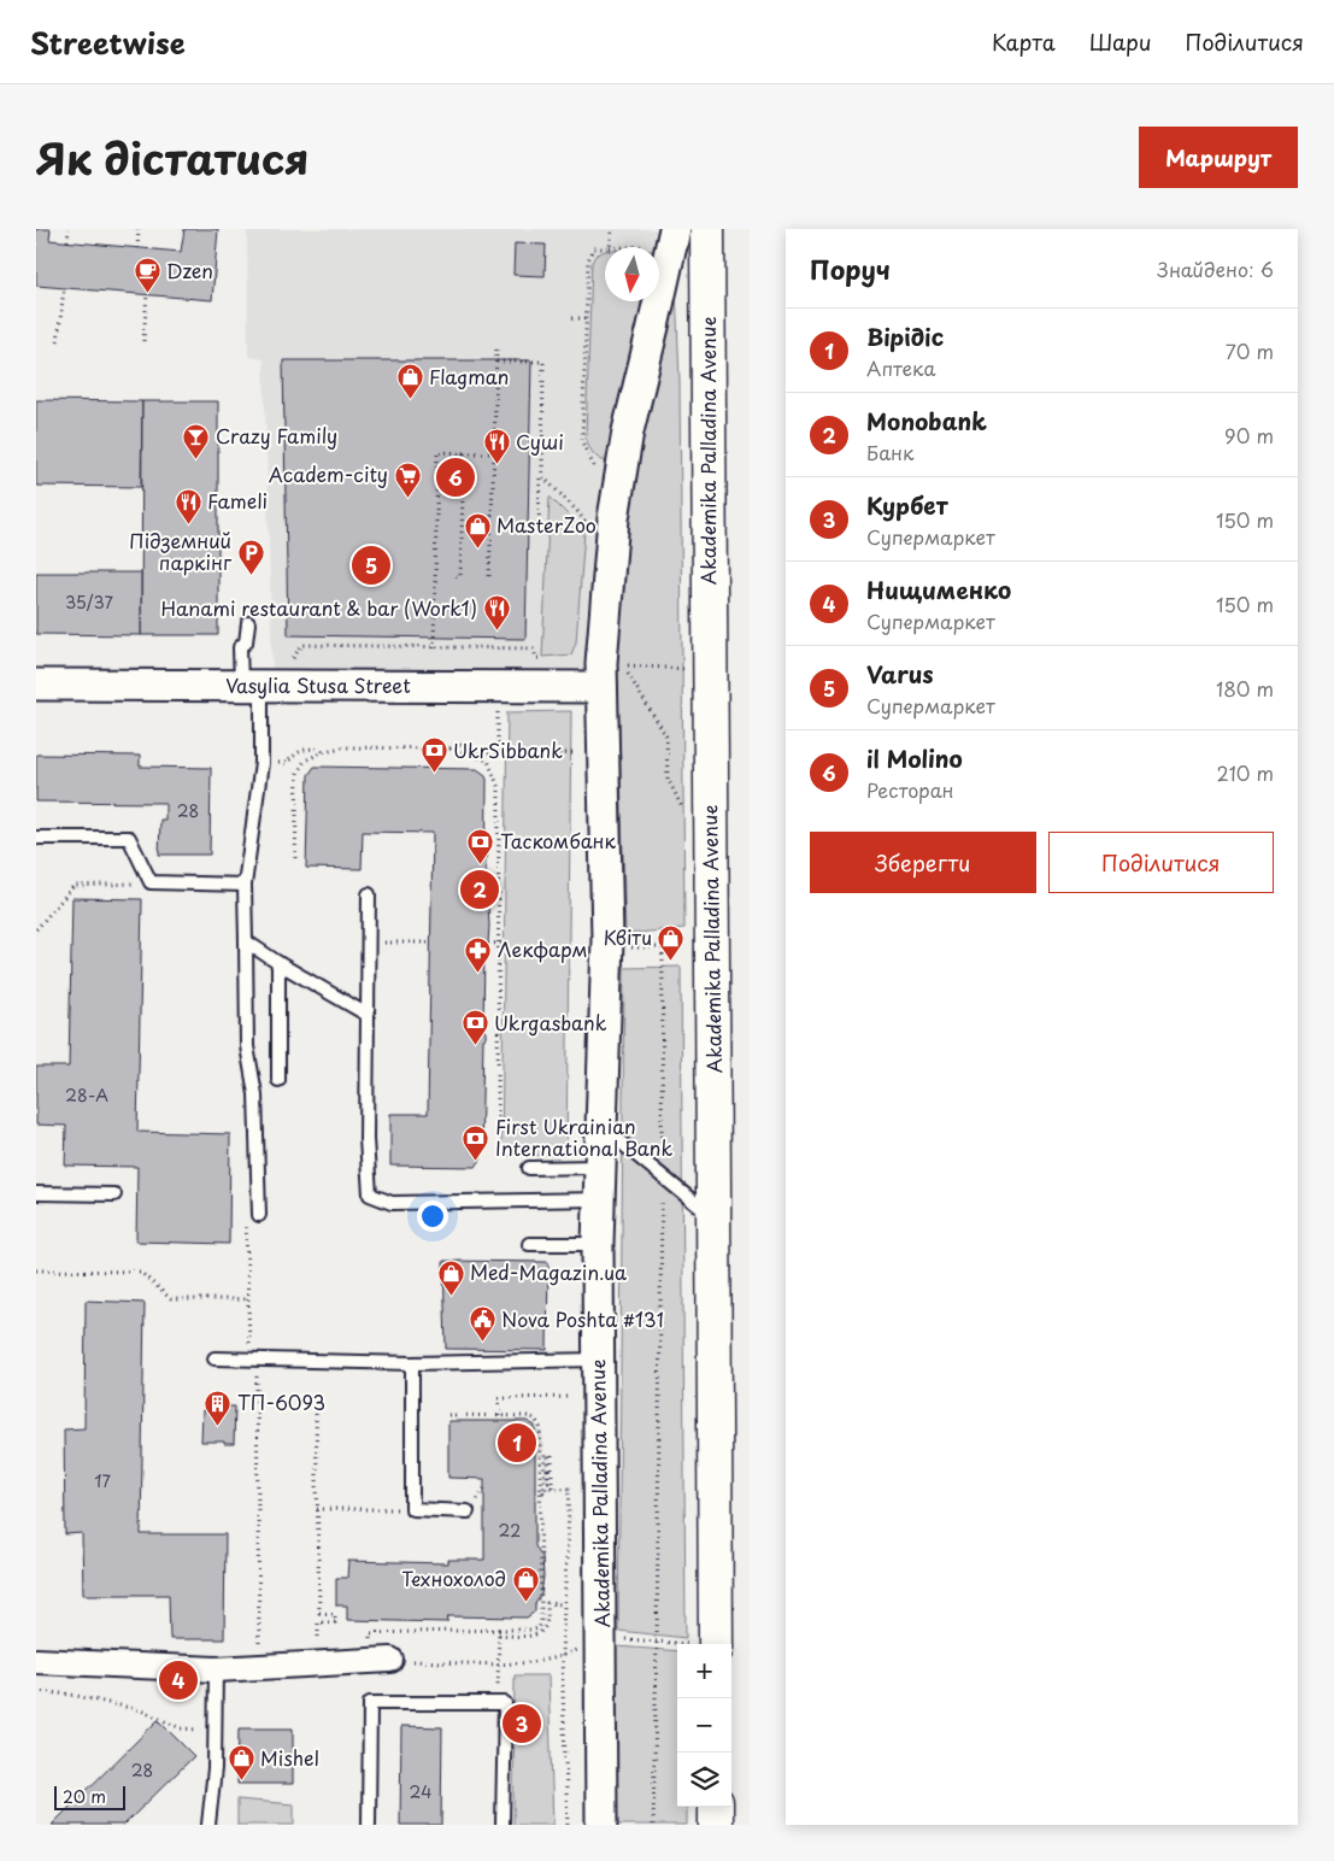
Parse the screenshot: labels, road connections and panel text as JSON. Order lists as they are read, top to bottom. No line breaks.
{"streets":{"highway":["Akademika Palladina Avenue"],"street":["Vasylia Stusa Street"]},"crossings":[["Akademika Palladina Avenue","Vasylia Stusa Street"]],"places":{"cafe":["Dzen"],"shop":["Flagman","MasterZoo","Квіти","Med-Magazin.ua","Технохолод","Mishel"],"bar":["Crazy Family"],"restaurant":["Суші","Fameli","Hanami restaurant & bar (Work1)"],"supermarket":["Academ-city"],"parking":["Підземний паркінг"],"bank":["UkrSibbank","Таскомбанк","Ukrgasbank","First Ukrainian International Bank"],"pharmacy":["Лекфарм"],"public building":["Nova Poshta #131"],"building":["ТП-6093"]},"house_numbers":["35/37","28","28-А","17","22","28","24"],"scale_bar":"20 m","north":"bottom","page":{"header":"Streetwise","nav":["Карта","Шари","Поділитися"],"title":"Як дістатися","buttons":["Маршрут",["Зберегти","Поділитися"]],"heading":["Поруч","Знайдено: 6"],"list":[{"mark":"1","name":"Вірідіс","note":"Аптека","value":"70 m"},{"mark":"2","name":"Monobank","note":"Банк","value":"90 m"},{"mark":"3","name":"Курбет","note":"Супермаркет","value":"150 m"},{"mark":"4","name":"Нищименко","note":"Супермаркет","value":"150 m"},{"mark":"5","name":"Varus","note":"Супермаркет","value":"180 m"},{"mark":"6","name":"il Molino","note":"Ресторан","value":"210 m"}],"pins":["6","5","2","1","4","3"],"map_buttons":["+","−"],"scale":"20 m"}}
